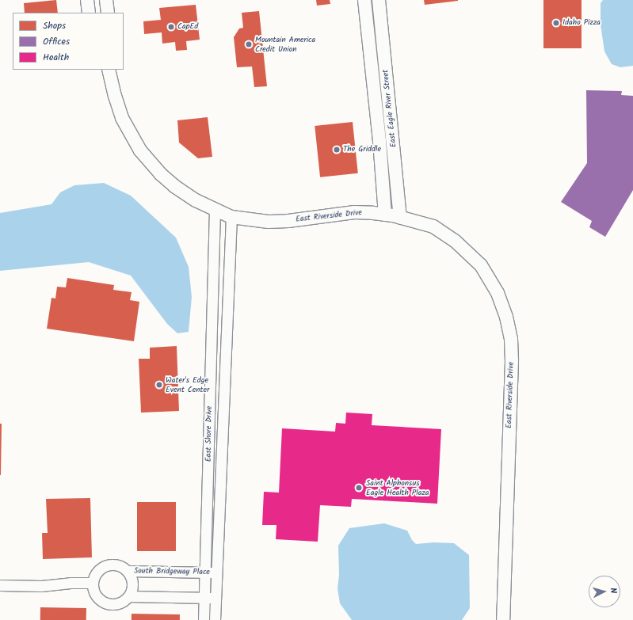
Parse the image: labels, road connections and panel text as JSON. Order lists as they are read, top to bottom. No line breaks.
{"streets":{"street":["East Eagle River Street","East Riverside Drive","East Shore Drive","South Bridgeway Place"]},"crossings":[["East Eagle River Street","East Riverside Drive"],["East Riverside Drive","East Shore Drive"],["East Shore Drive","South Bridgeway Place"]],"places":["Idaho Pizza","CapEd","Mountain America Credit Union","The Griddle","Water's Edge Event Center","Saint Alphonsus Eagle Health Plaza"],"legend":["Shops","Offices","Health"],"north":"right"}
